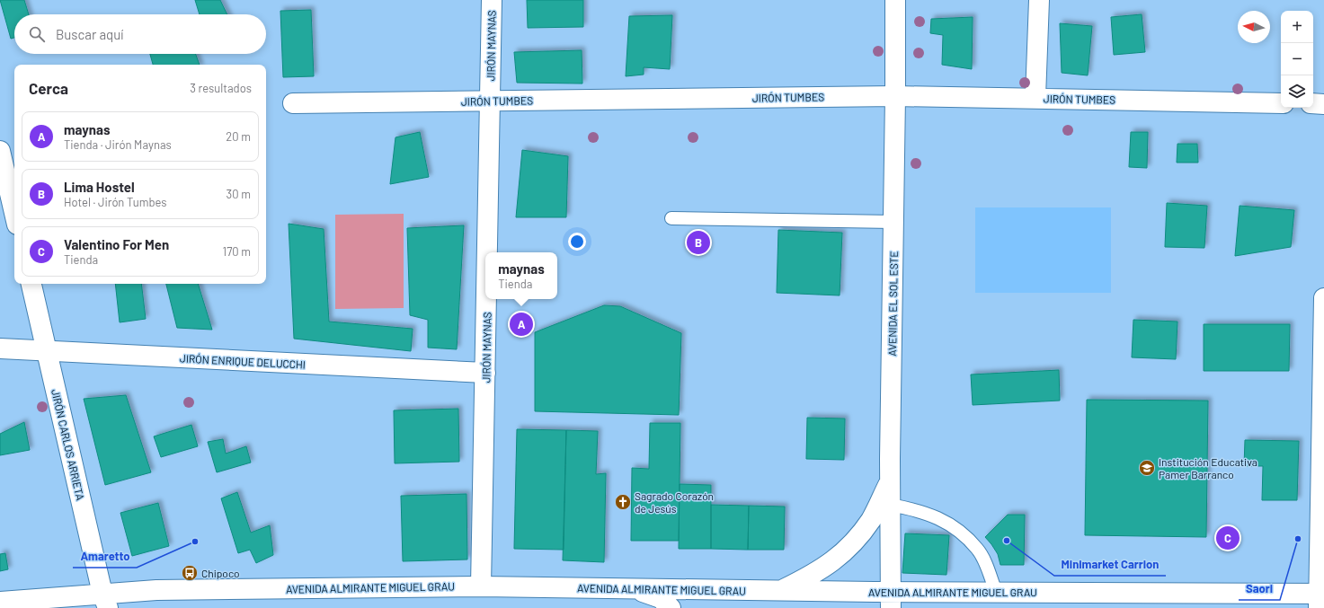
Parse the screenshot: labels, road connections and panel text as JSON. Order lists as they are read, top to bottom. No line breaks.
{"streets":{"street":["JIRÓN MAYNAS","JIRÓN TUMBES","AVENIDA EL SOL ESTE","JIRÓN ENRIQUE DELUCCHI","JIRÓN CARLOS ARRIETA","AVENIDA ALMIRANTE MIGUEL GRAU"]},"crossings":[["JIRÓN MAYNAS","JIRÓN TUMBES"],["JIRÓN MAYNAS","JIRÓN ENRIQUE DELUCCHI"],["JIRÓN MAYNAS","AVENIDA ALMIRANTE MIGUEL GRAU"],["JIRÓN TUMBES","AVENIDA EL SOL ESTE"],["AVENIDA EL SOL ESTE","AVENIDA ALMIRANTE MIGUEL GRAU"],["JIRÓN ENRIQUE DELUCCHI","JIRÓN CARLOS ARRIETA"],["JIRÓN CARLOS ARRIETA","AVENIDA ALMIRANTE MIGUEL GRAU"]],"places":{"school or university":["Institución Educativa Pamer Barranco"],"church":["Sagrado Corazón de Jesús"],"other":["Saori","Minimarket Carrion","Amaretto"],"bus stop":["Chipoco"]},"north":"left","page":{"map_buttons":["+","−"],"search":"Buscar aquí","heading":["Cerca","3 resultados"],"list":[{"mark":"A","name":"maynas","note":"Tienda · Jirón Maynas","value":"20 m"},{"mark":"B","name":"Lima Hostel","note":"Hotel · Jirón Tumbes","value":"30 m"},{"mark":"C","name":"Valentino For Men","note":"Tienda","value":"170 m"}],"pins":["B","A","C"],"popup":["maynas","Tienda"]}}
